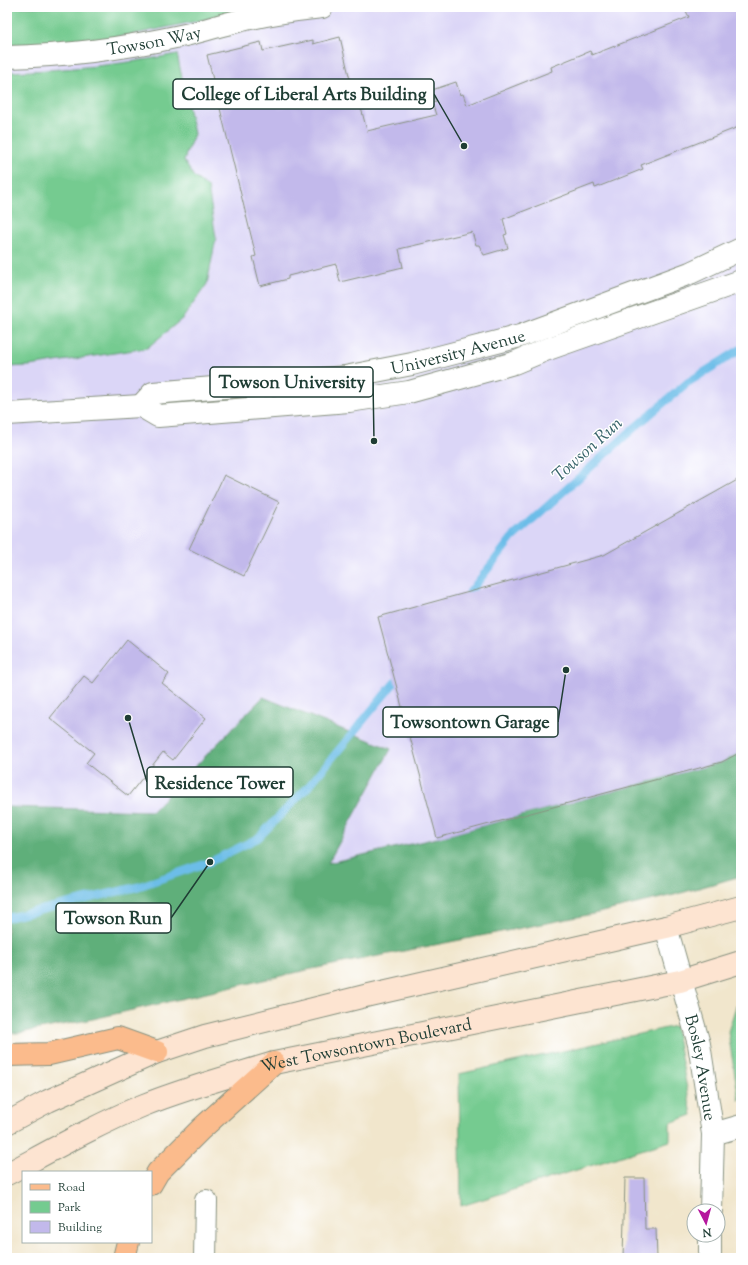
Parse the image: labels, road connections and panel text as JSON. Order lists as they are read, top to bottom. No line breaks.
{"streets":{"main road":["West Towsontown Boulevard"],"street":["Towson Way","University Avenue","Bosley Avenue"]},"crossings":[["West Towsontown Boulevard","Bosley Avenue"]],"water":["Towson Run"],"places":["College of Liberal Arts Building","Towson University","Towsontown Garage","Residence Tower","Towson Run"],"legend":["Road","Park","Building"],"north":"bottom"}
